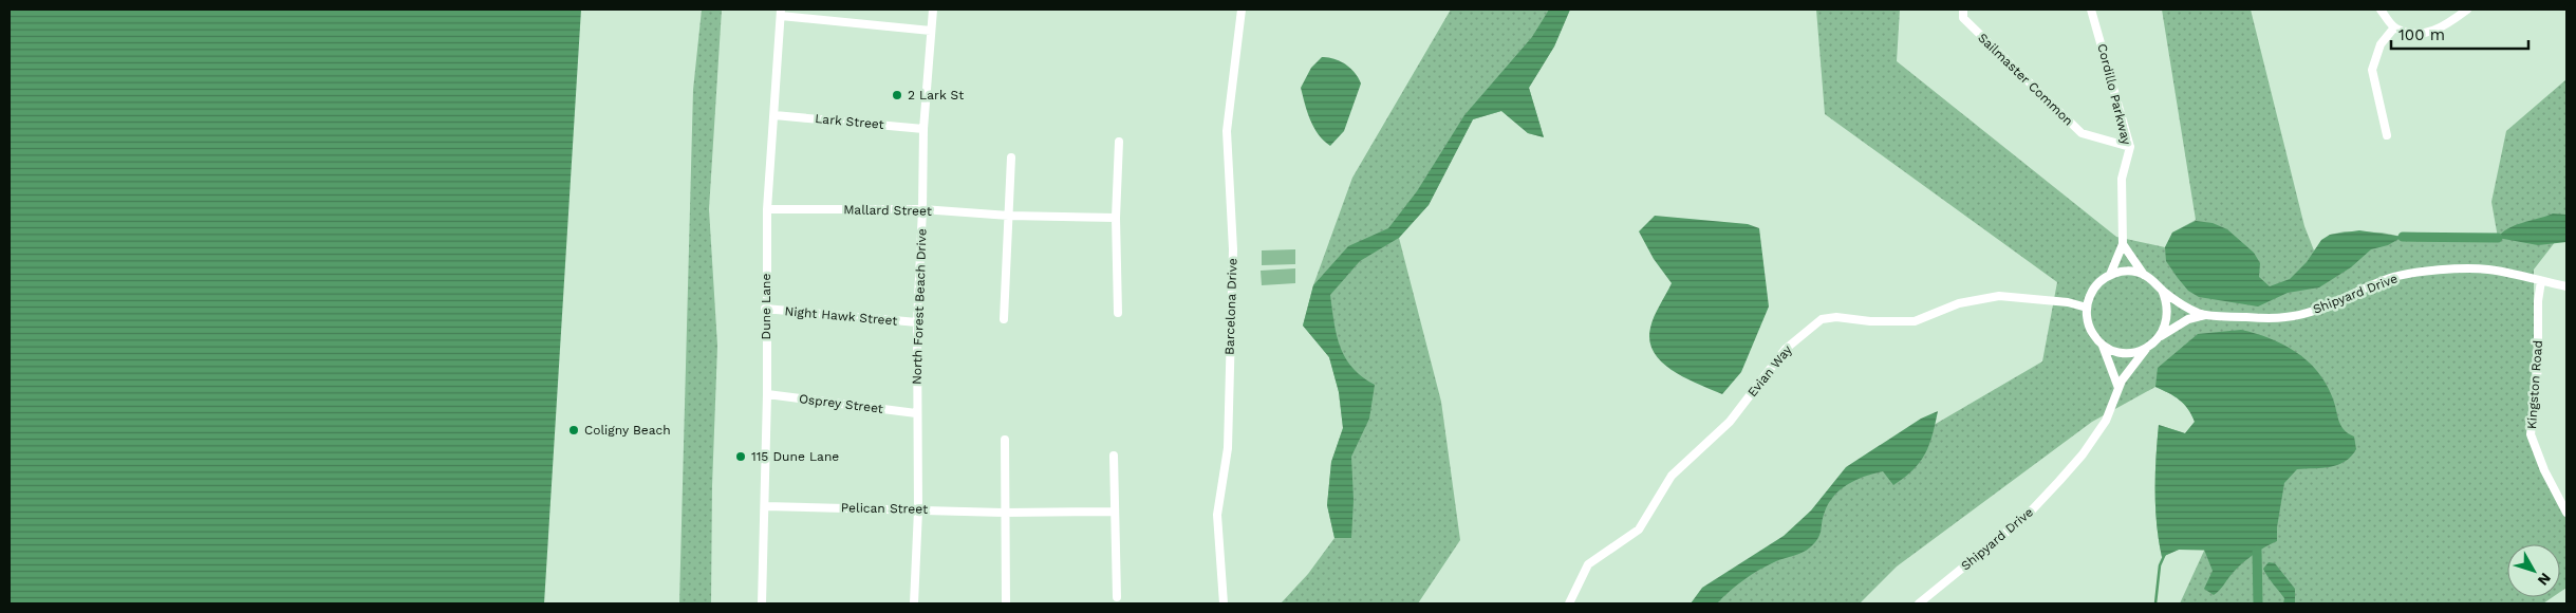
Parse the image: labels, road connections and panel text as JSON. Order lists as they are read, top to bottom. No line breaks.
{"streets":{"street":["Sailmaster Common","Cordillo Parkway","Lark Street","Mallard Street","Shipyard Drive","Dune Lane","North Forest Beach Drive","Barcelona Drive","Night Hawk Street","Evian Way","Kingston Road","Osprey Street","Pelican Street"]},"crossings":[["Sailmaster Common","Cordillo Parkway"],["Cordillo Parkway","Shipyard Drive"],["Cordillo Parkway","Evian Way"],["Lark Street","Dune Lane"],["Lark Street","North Forest Beach Drive"],["Mallard Street","Dune Lane"],["Mallard Street","North Forest Beach Drive"],["Shipyard Drive","Evian Way"],["Shipyard Drive","Kingston Road"],["Dune Lane","Night Hawk Street"],["Dune Lane","Osprey Street"],["Dune Lane","Pelican Street"],["North Forest Beach Drive","Night Hawk Street"],["North Forest Beach Drive","Osprey Street"],["North Forest Beach Drive","Pelican Street"]],"places":["2 Lark St","Coligny Beach","115 Dune Lane"],"scale_bar":"100 m","north":"bottom right"}
